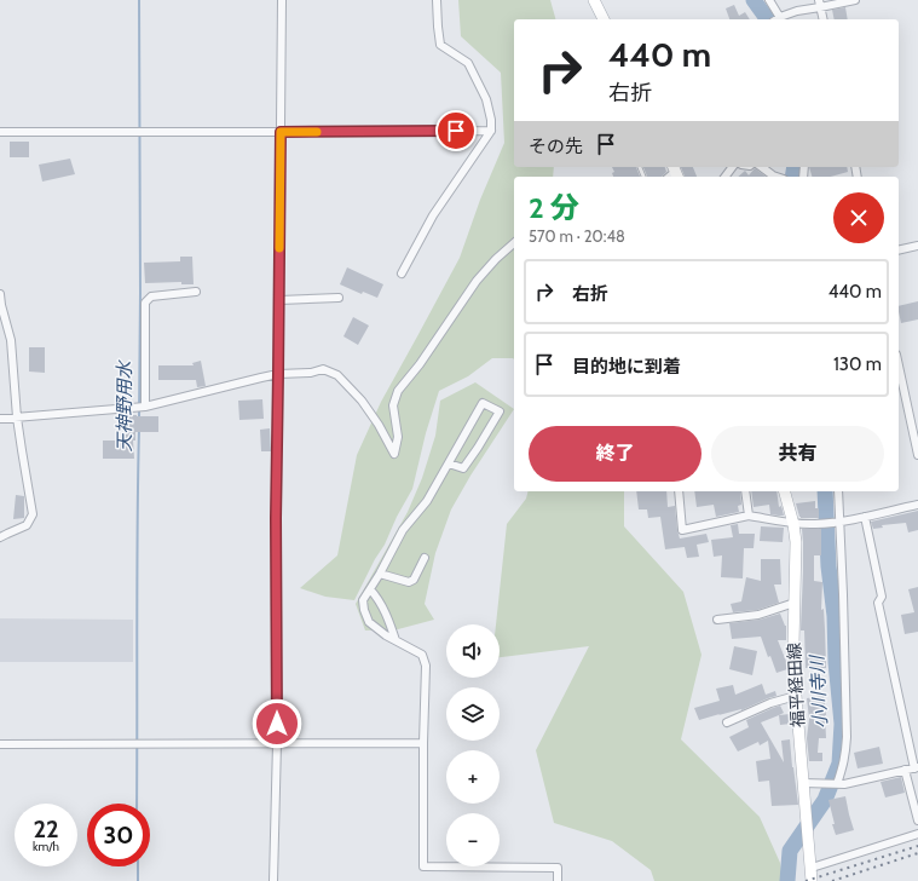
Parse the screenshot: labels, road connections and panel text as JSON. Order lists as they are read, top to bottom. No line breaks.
{"streets":{"main road":["福平経田線"]},"water":["天神野用水","小川寺川"],"page":{"turn":["440 m","右折"],"then":"その先","heading":["2 分","570 m · 20:48"],"list":[{"name":"右折","value":"440 m"},{"name":"目的地に到着","value":"130 m"}],"buttons":["終了","共有"],"map_buttons":["+","−"],"speed":"22 km/h","limit":"30"}}
